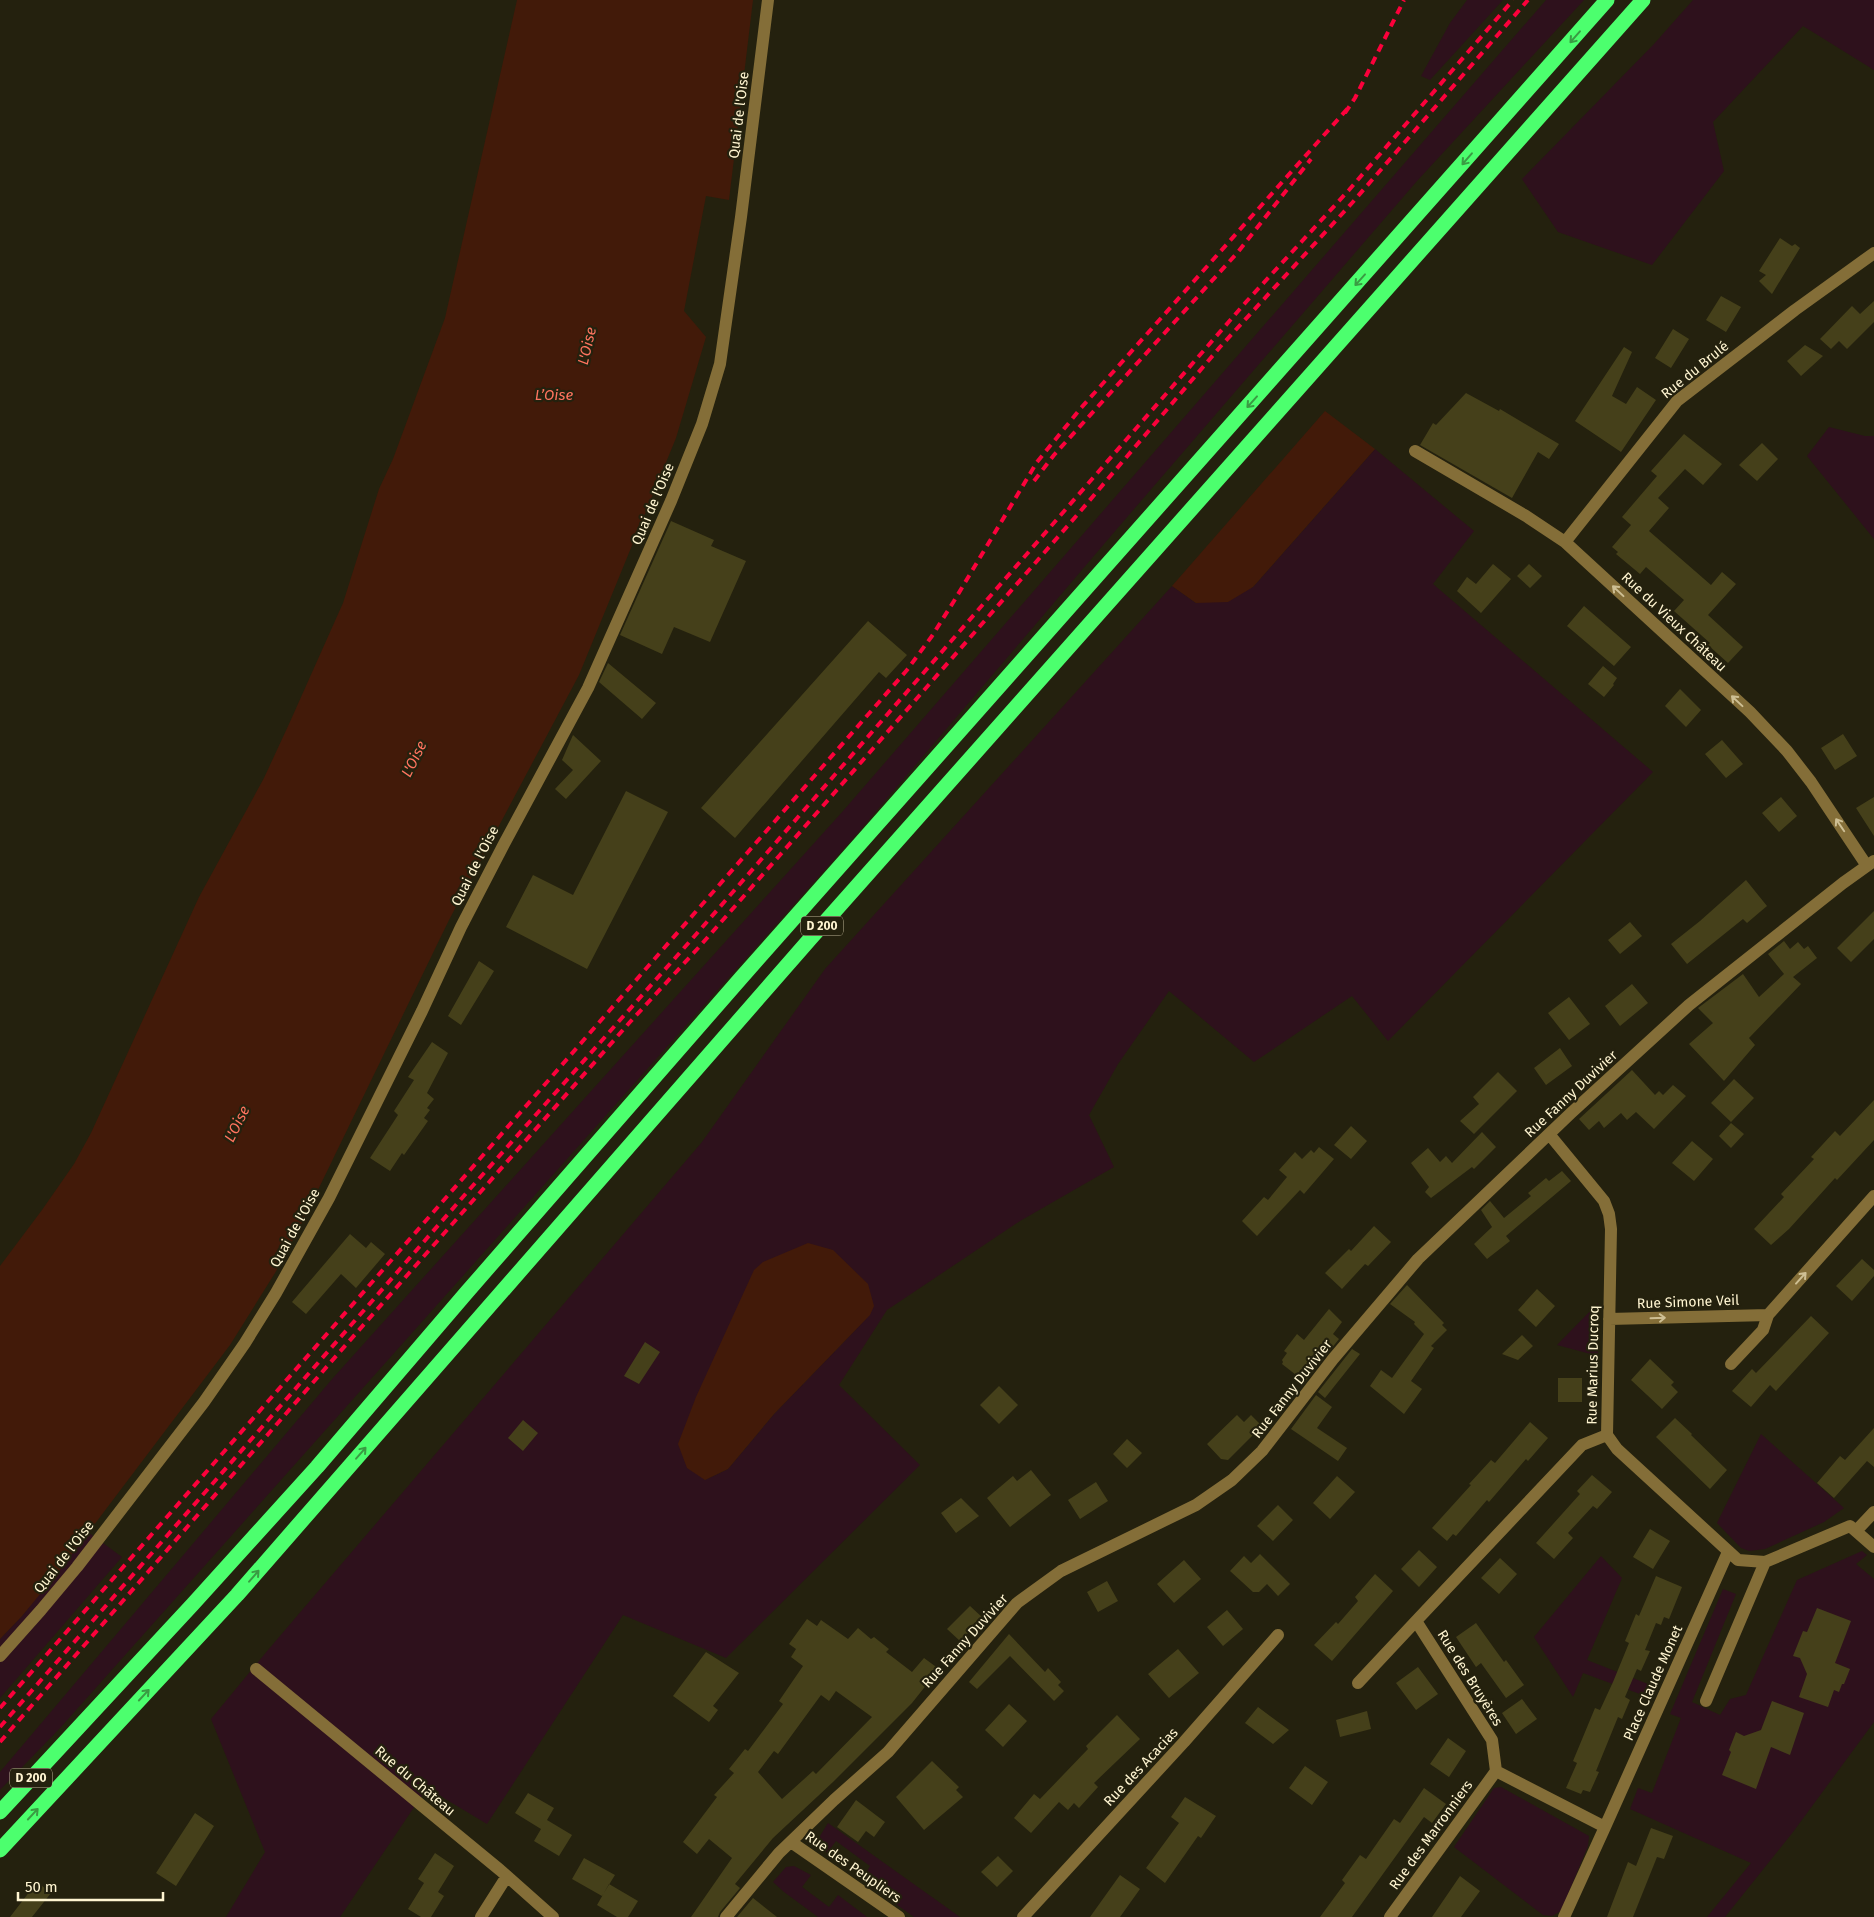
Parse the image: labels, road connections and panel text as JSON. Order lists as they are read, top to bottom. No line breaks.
{"streets":{"highway":["D 200"],"street":["Quai de l'Oise","Rue du Brulé","Rue du Vieux Château","Rue Fanny Duvivier","Rue Simone Veil","Rue Marius Ducroq","Rue des Bruyères","Place Claude Monet","Rue des Acacias","Rue du Château","Rue des Marronniers","Rue des Peupliers"]},"crossings":[["Rue du Brulé","Rue du Vieux Château"],["Rue du Vieux Château","Rue Fanny Duvivier"],["Rue Fanny Duvivier","Rue Marius Ducroq"],["Rue Fanny Duvivier","Rue des Peupliers"],["Rue Simone Veil","Rue Marius Ducroq"],["Rue Marius Ducroq","Place Claude Monet"],["Rue des Bruyères","Rue des Marronniers"]],"one_way":["Rue du Vieux Château","Rue Simone Veil"],"water":["L'Oise","L’Oise"],"scale_bar":"50 m"}
